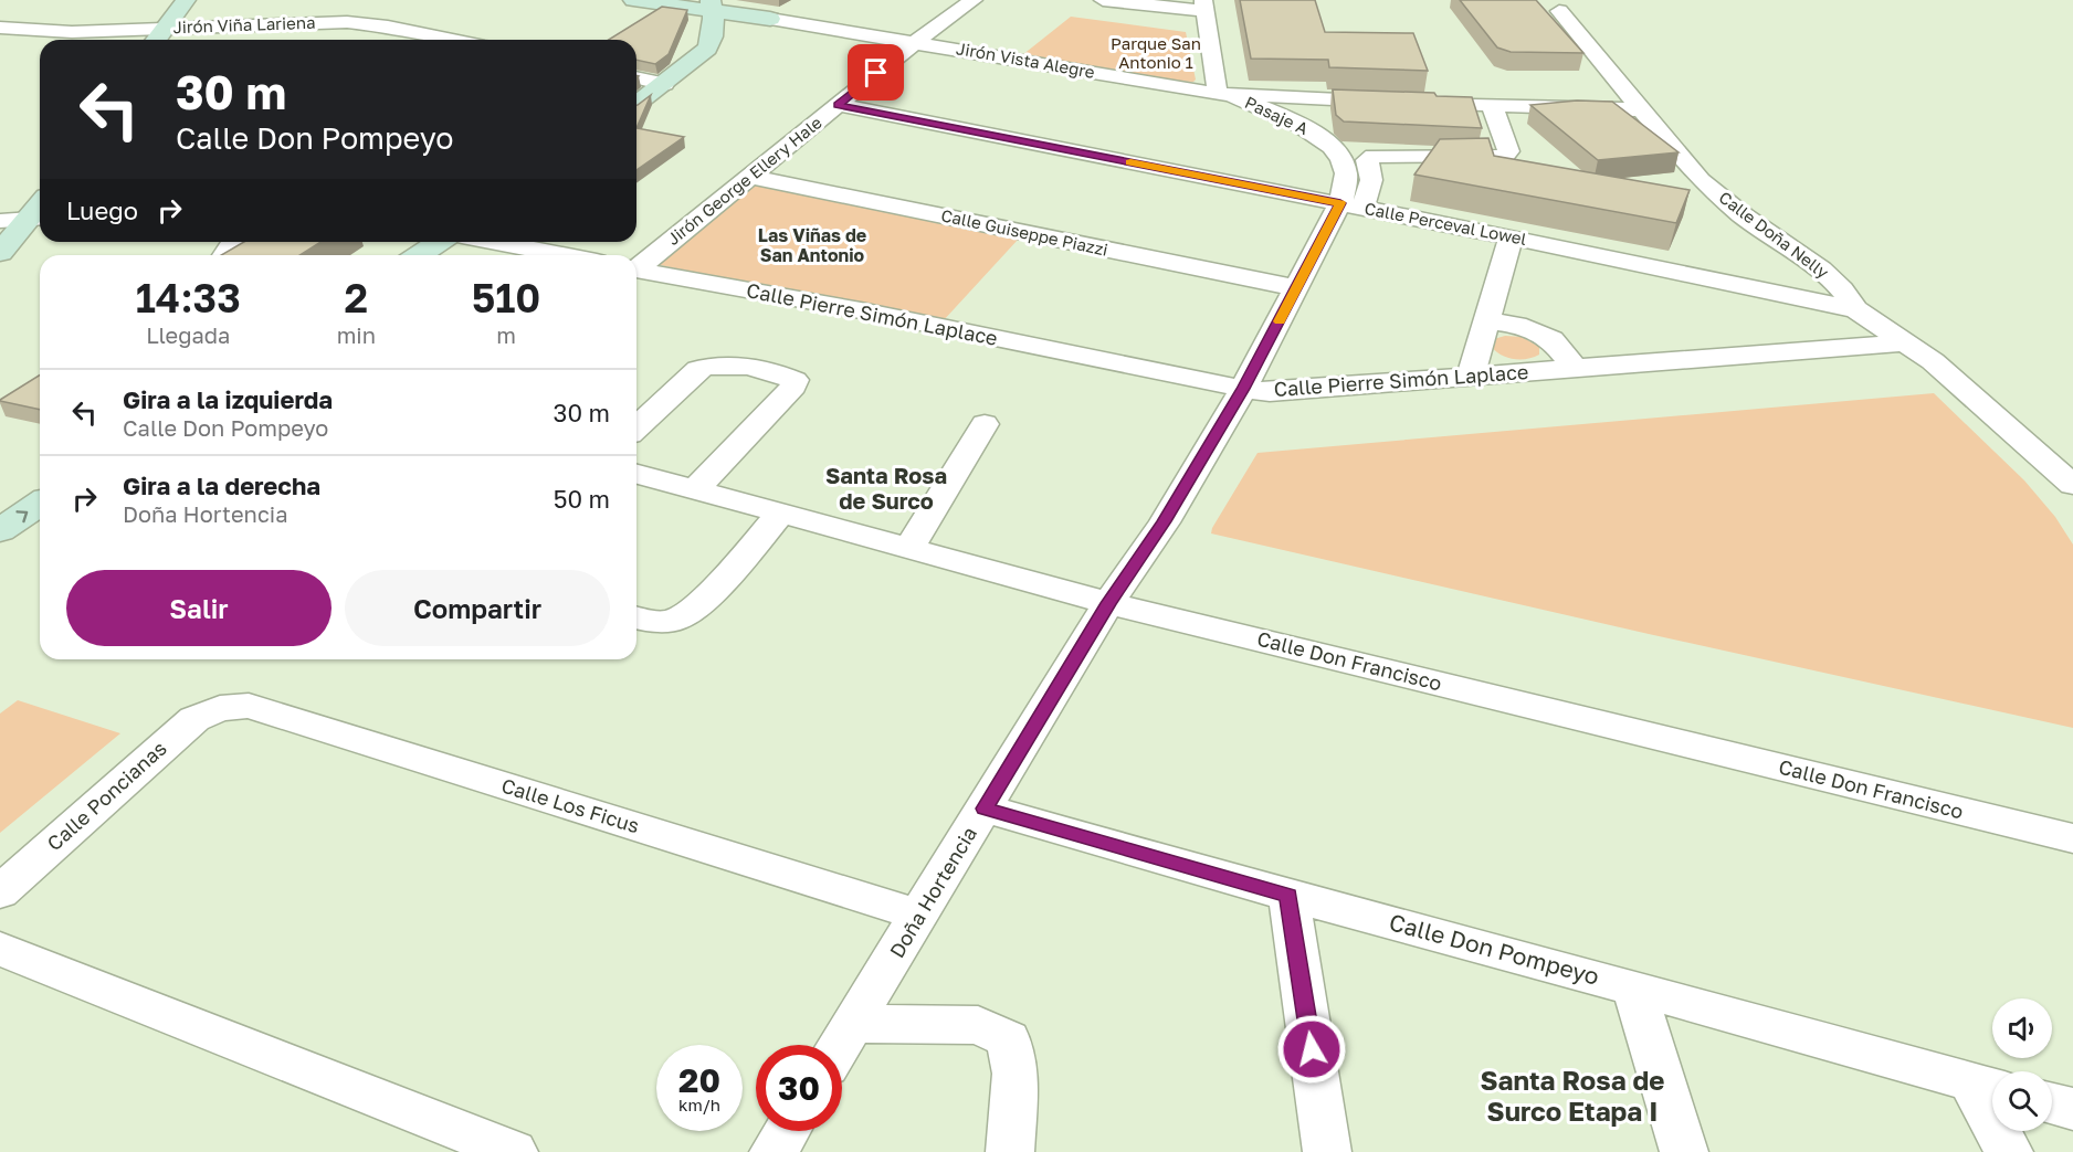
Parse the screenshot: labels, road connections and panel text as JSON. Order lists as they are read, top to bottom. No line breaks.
{"streets":{"street":["Jirón Viña Lariena","Jirón Vista Alegre","Pasaje A","Jirón George Ellery Hale","Calle Perceval Lowel","Calle Guiseppe Piazzi","Calle Doña Nelly","Calle Pierre Simón Laplace","Calle Don Francisco","Calle Poncianas","Calle Los Ficus","Doña Hortencia","Calle Don Pompeyo"]},"crossings":[["Jirón Vista Alegre","Pasaje A"],["Jirón Vista Alegre","Jirón George Ellery Hale"],["Jirón Vista Alegre","Calle Doña Nelly"],["Pasaje A","Calle Perceval Lowel"],["Pasaje A","Doña Hortencia"],["Jirón George Ellery Hale","Calle Perceval Lowel"],["Jirón George Ellery Hale","Calle Guiseppe Piazzi"],["Calle Perceval Lowel","Calle Doña Nelly"],["Calle Perceval Lowel","Doña Hortencia"],["Calle Guiseppe Piazzi","Doña Hortencia"],["Calle Doña Nelly","Calle Pierre Simón Laplace"],["Calle Pierre Simón Laplace","Doña Hortencia"],["Calle Don Francisco","Doña Hortencia"],["Calle Poncianas","Calle Los Ficus"],["Calle Los Ficus","Doña Hortencia"],["Doña Hortencia","Calle Don Pompeyo"]],"districts":["Las Viñas de San Antonio","Santa Rosa de Surco","Santa Rosa de Surco Etapa I"],"parks":["Parque San Antonio 1"],"page":{"turn":["30 m","Calle Don Pompeyo"],"then":"Luego","eta":["14:33","Llegada","2","min","510","m"],"list":[{"name":"Gira a la izquierda","note":"Calle Don Pompeyo","value":"30 m"},{"name":"Gira a la derecha","note":"Doña Hortencia","value":"50 m"}],"buttons":["Salir","Compartir"],"speed":"20 km/h","limit":"30"}}
